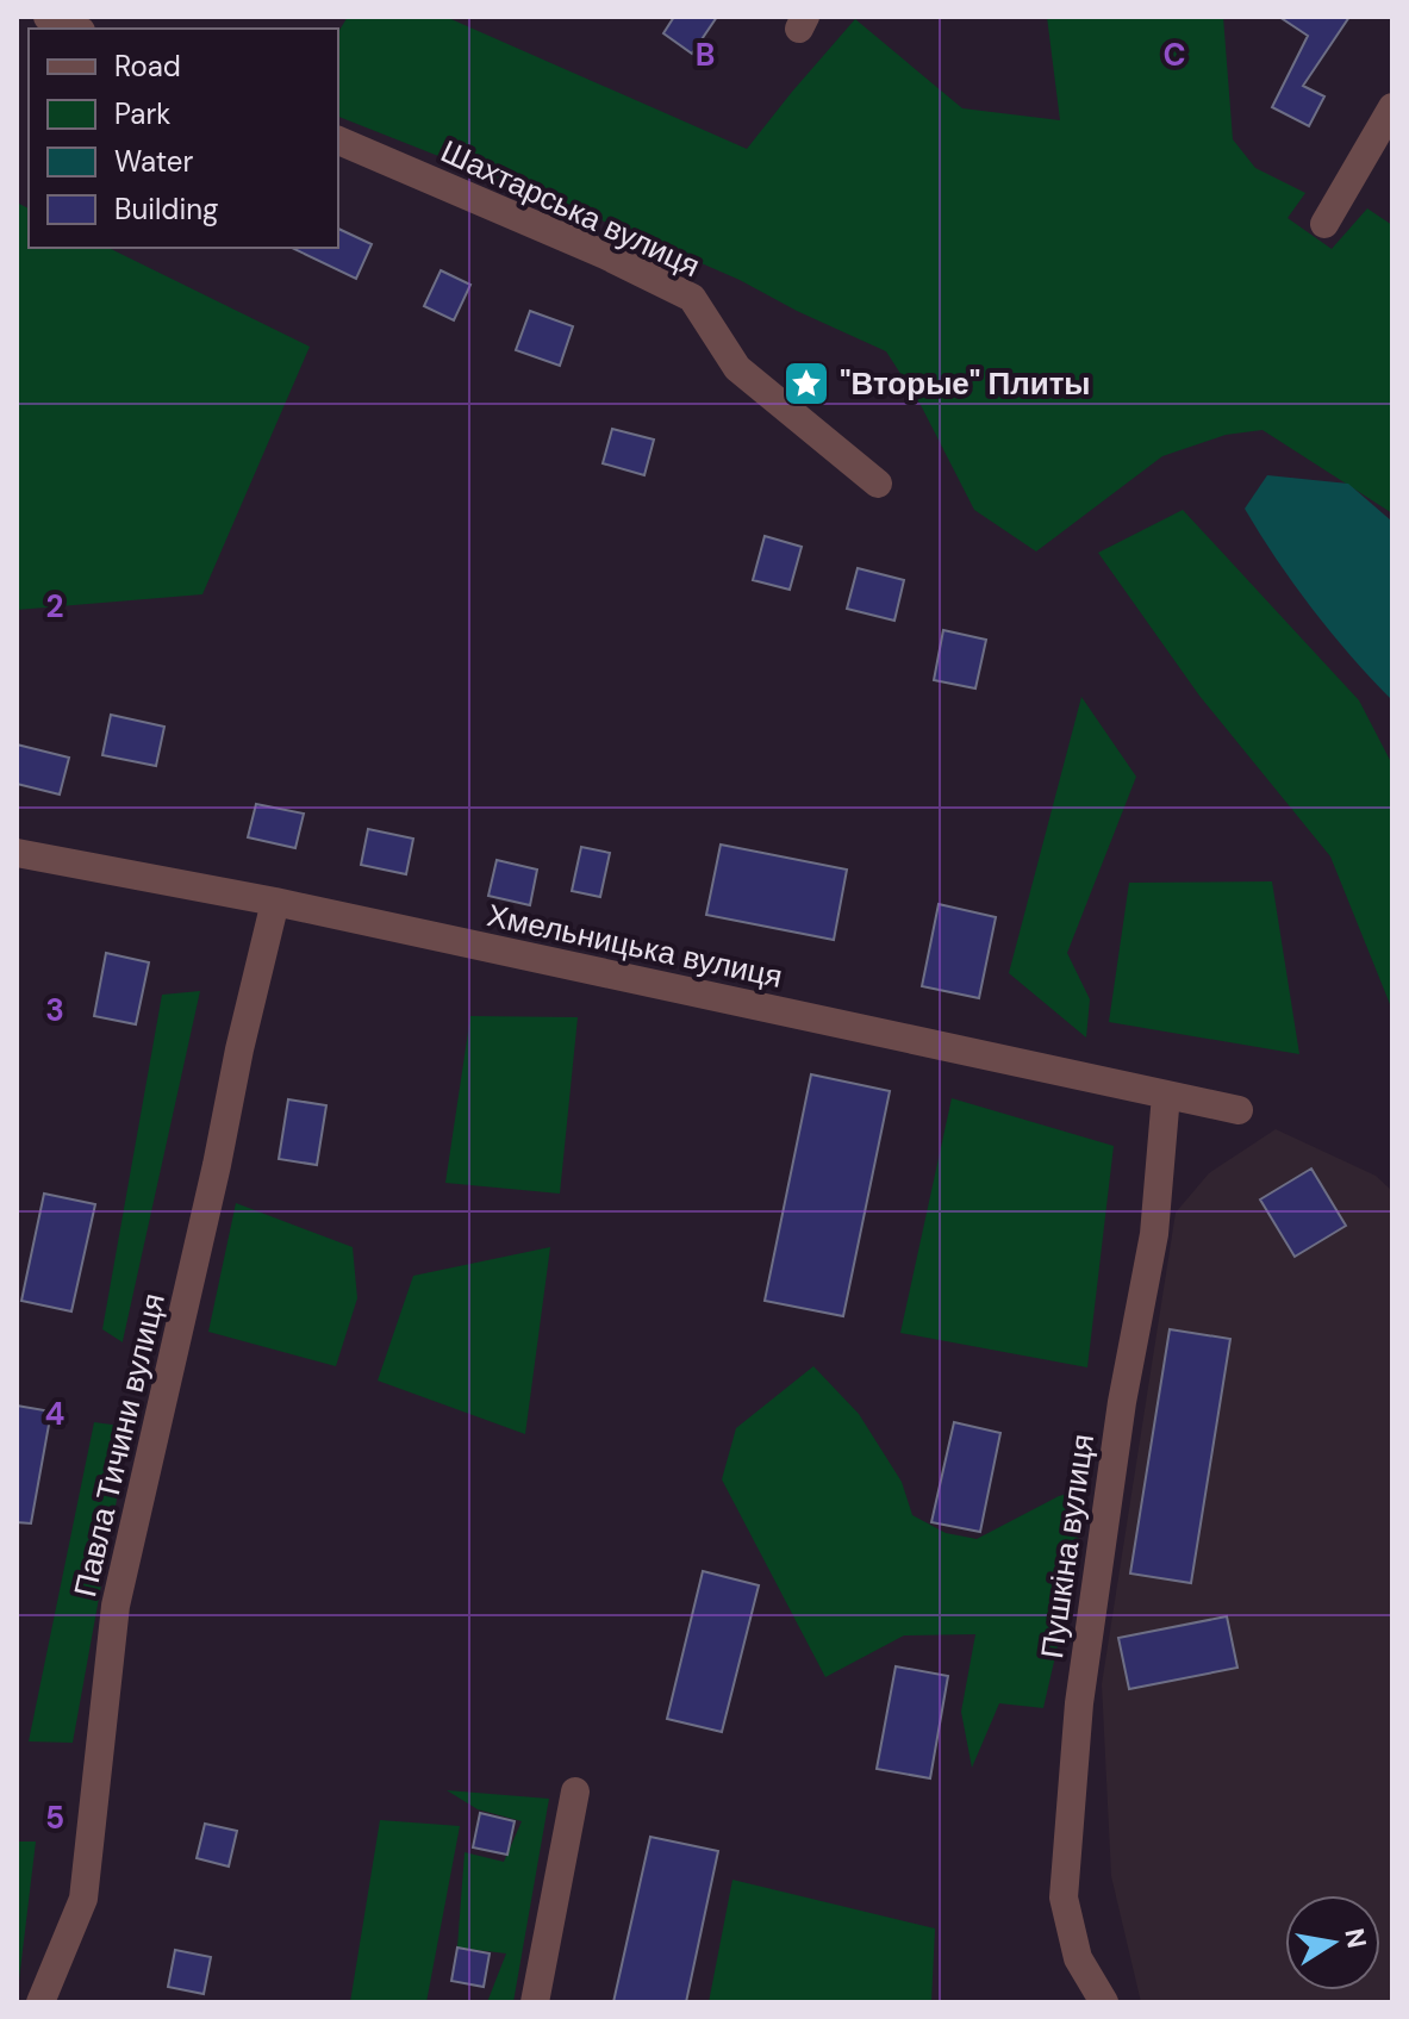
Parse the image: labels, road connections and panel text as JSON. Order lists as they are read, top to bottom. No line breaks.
{"streets":{"street":["Шахтарська вулиця","Хмельницька вулиця","Павла Тичини вулиця","Пушкіна вулиця"]},"crossings":[["Хмельницька вулиця","Павла Тичини вулиця"],["Хмельницька вулиця","Пушкіна вулиця"]],"places":{"place":["\"Вторые\" Плиты"]},"legend":["Road","Park","Water","Building"],"north":"right","grid":{"columns":["B","C"],"rows":["2","3","4","5"]}}
